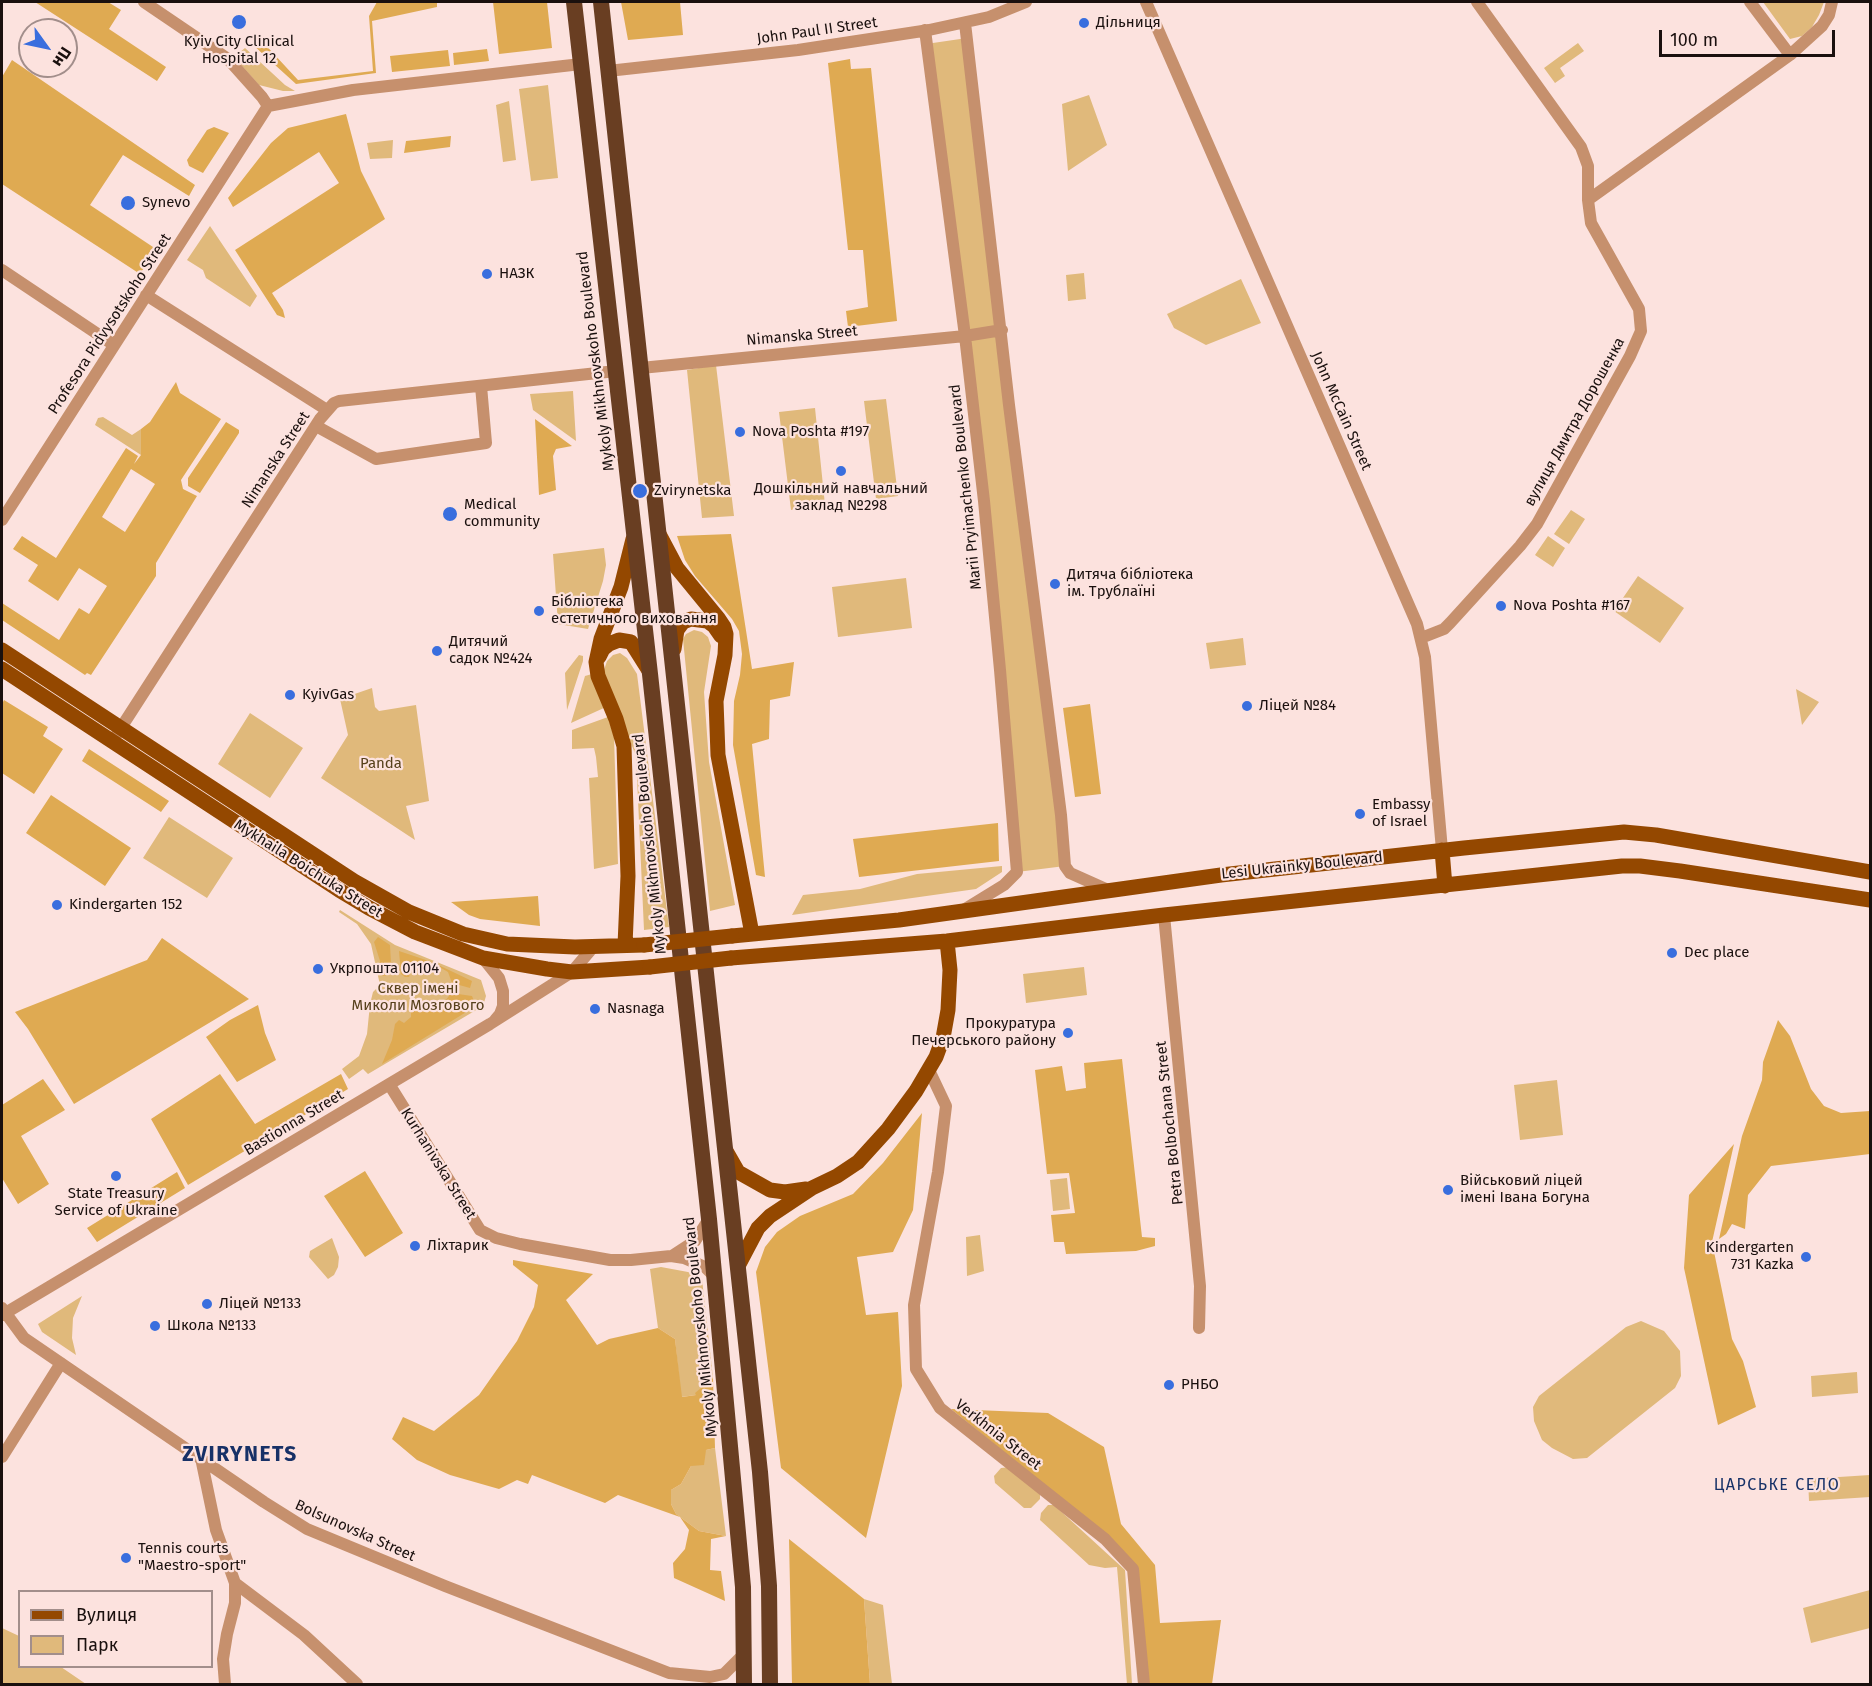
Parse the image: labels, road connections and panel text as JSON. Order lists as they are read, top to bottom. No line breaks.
{"streets":{"highway":["Mykoly Mikhnovskoho Boulevard"],"main road":["Lesi Ukrainky Boulevard","Mykhaila Boichuka Street"],"street":["John Paul II Street","Profesora Pidvysotskoho Street","Nimanska Street","John McCain Street","вулиця Дмитра Дорошенка","Marii Pryimachenko Boulevard","Bastionna Street","Petra Bolbochana Street","Kurhanivska Street","Verkhnia Street","Bolsunovska Street"]},"crossings":[["John Paul II Street","Marii Pryimachenko Boulevard"],["Nimanska Street","Mykoly Mikhnovskoho Boulevard"],["Nimanska Street","Marii Pryimachenko Boulevard"],["Nimanska Street","Mykhaila Boichuka Street"],["Mykoly Mikhnovskoho Boulevard","Kurhanivska Street"],["Mykoly Mikhnovskoho Boulevard","Bolsunovska Street"],["John McCain Street","вулиця Дмитра Дорошенка"],["John McCain Street","Lesi Ukrainky Boulevard"],["Marii Pryimachenko Boulevard","Lesi Ukrainky Boulevard"],["Lesi Ukrainky Boulevard","Mykhaila Boichuka Street"],["Mykhaila Boichuka Street","Bastionna Street"],["Bastionna Street","Kurhanivska Street"],["Bastionna Street","Bolsunovska Street"]],"districts":["ZVIRYNETS","ЦАРСЬКЕ СЕЛО"],"parks":["Panda","Сквер імені Миколи Мозгового"],"places":["Kyiv City Clinical Hospital 12","Дільниця","Synevo","НАЗК","Nova Poshta #197","Дошкільний навчальний заклад №298","Zvirynetska","Medical community","Дитяча бібліотека ім. Трублаїні","Nova Poshta #167","Бібліотека естетичного виховання","Дитячий садок №424","KyivGas","Ліцей №84","Embassy of Israel","Kindergarten 152","Dec place","Укрпошта 01104","Nasnaga","Прокуратура Печерського району","State Treasury Service of Ukraine","Військовий ліцей імені Івана Богуна","Ліхтарик","Kindergarten 731 Kazka","Ліцей №133","Школа №133","РНБО","Tennis courts \"Maestro-sport\""],"legend":["Вулиця","Парк"],"scale_bar":"100 m","north":"bottom right"}
